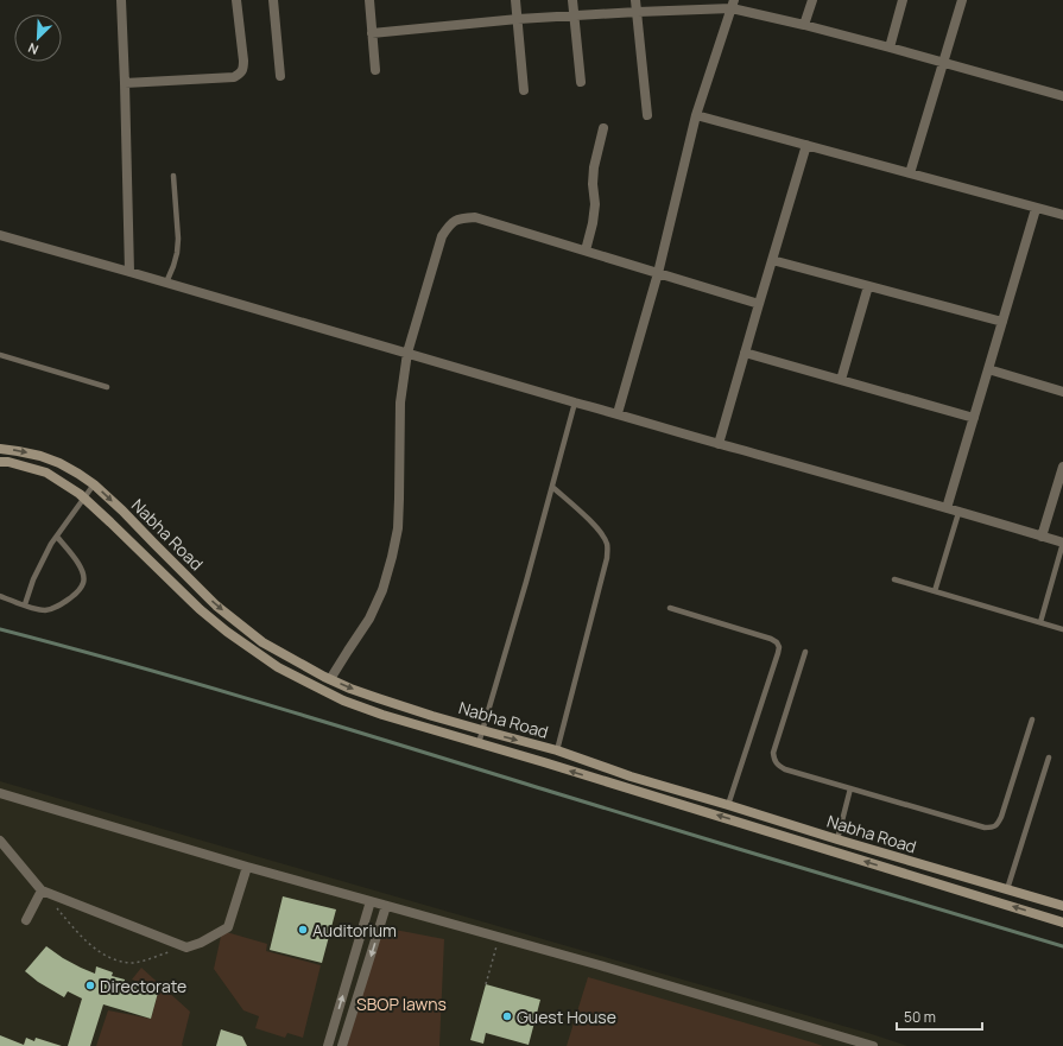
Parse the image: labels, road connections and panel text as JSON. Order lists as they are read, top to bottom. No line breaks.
{"streets":{"main road":["Nabha Road"]},"parks":["SBOP lawns"],"places":["Auditorium","Directorate","Guest House"],"scale_bar":"50 m","north":"bottom left"}
